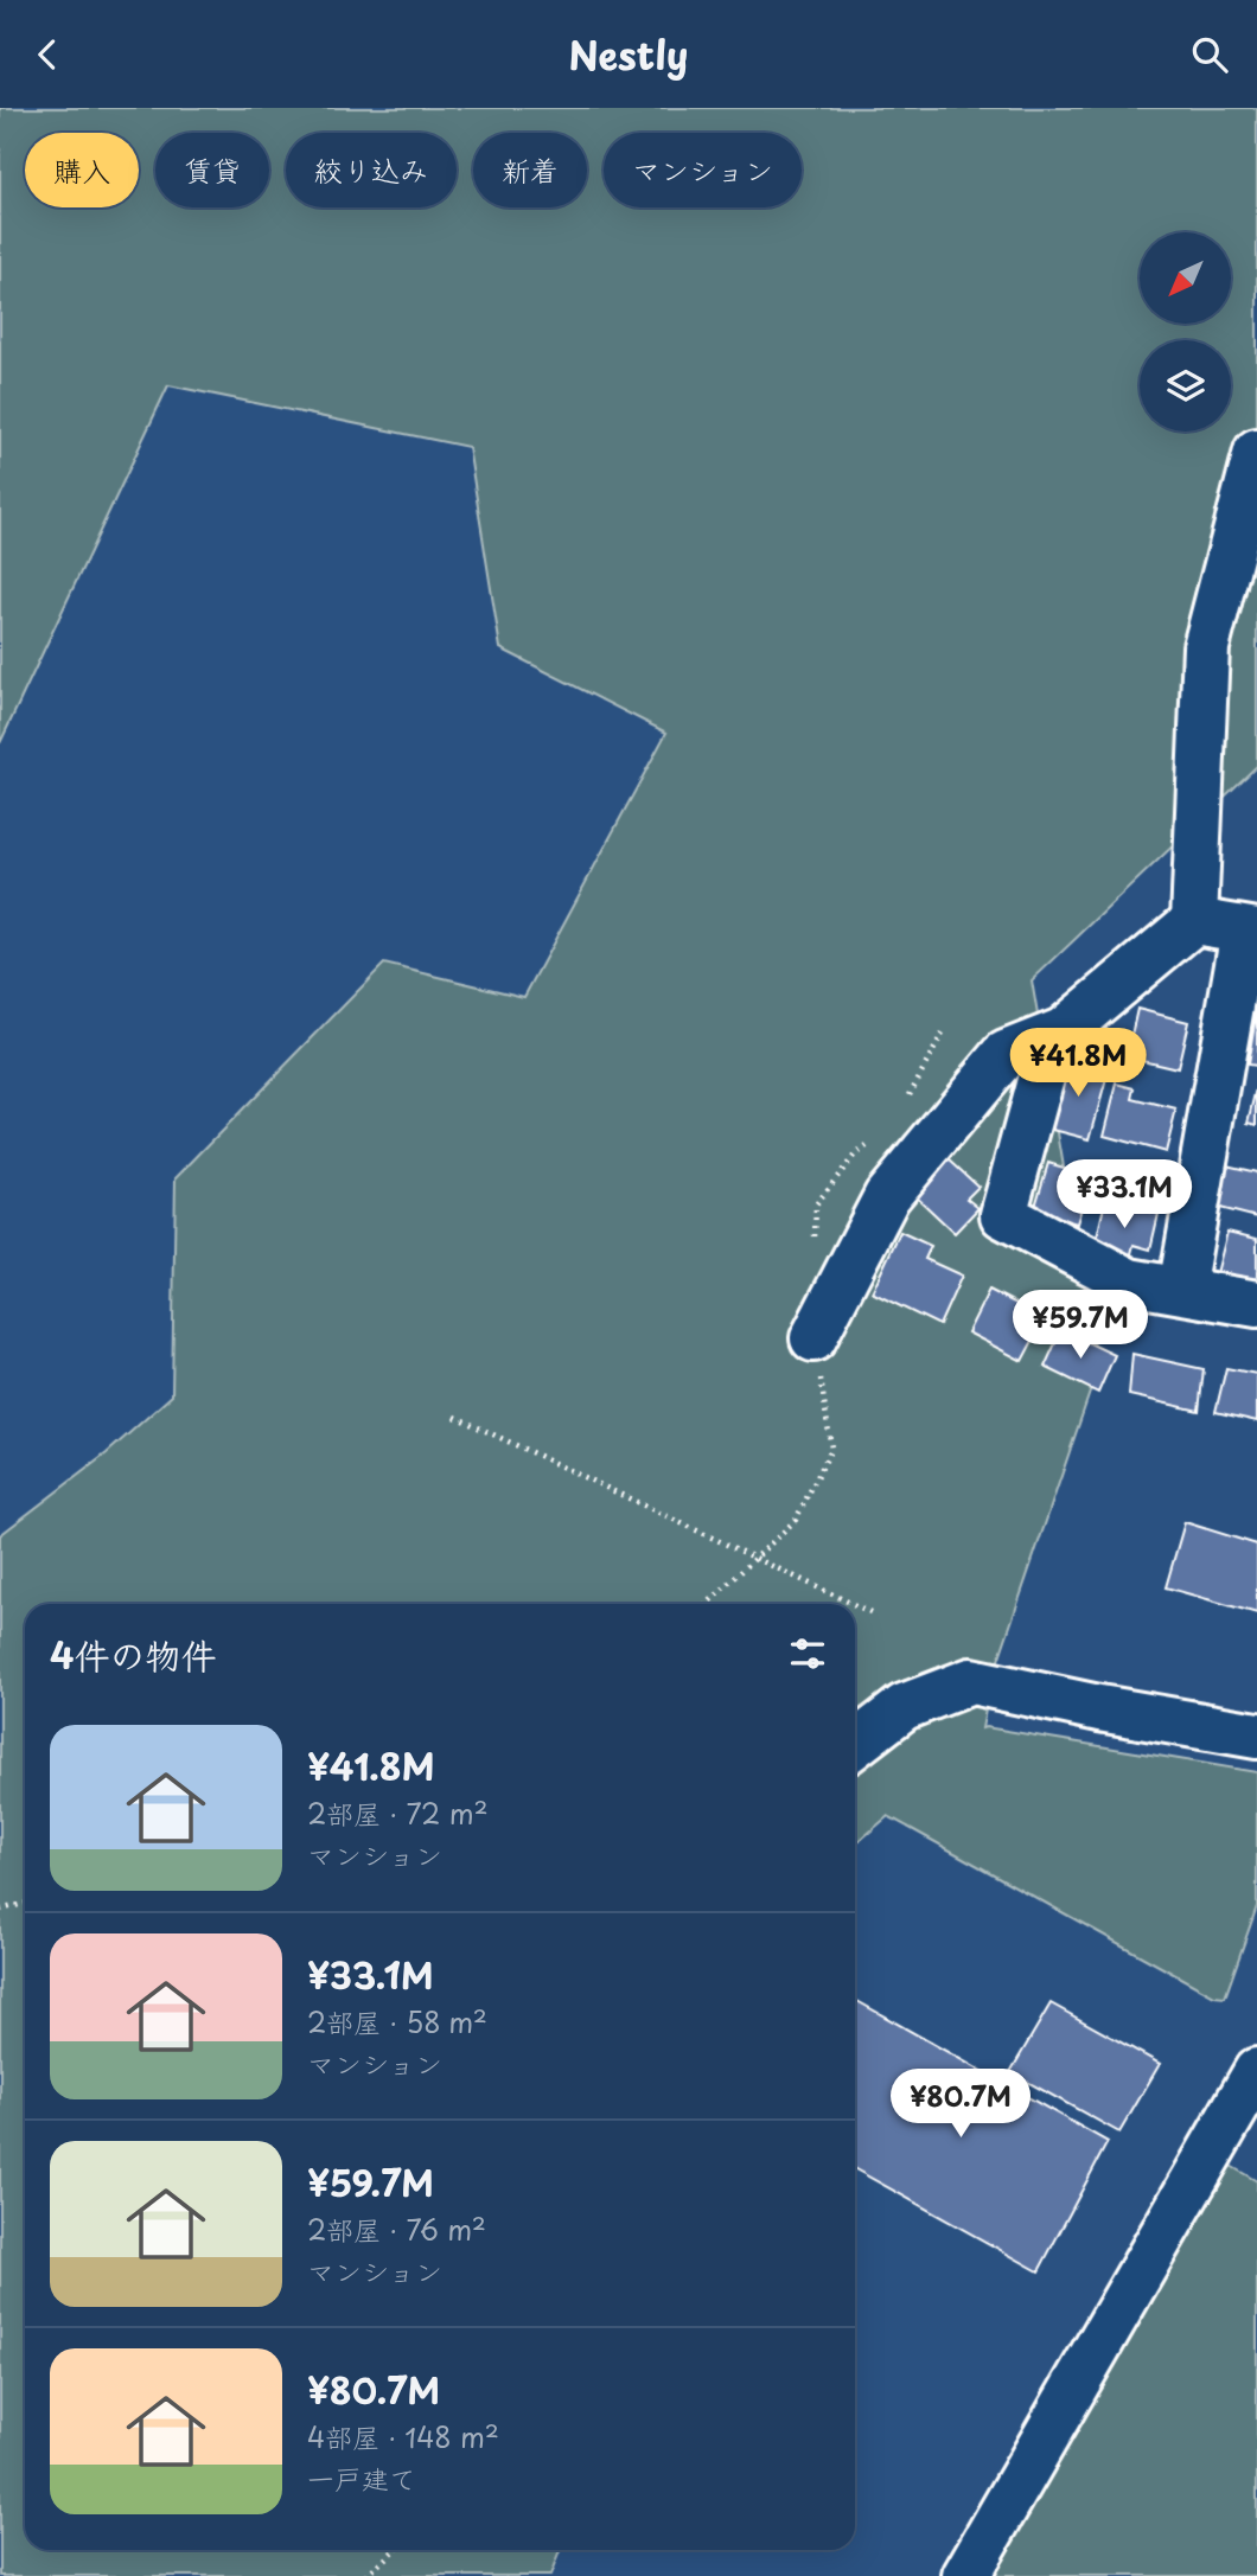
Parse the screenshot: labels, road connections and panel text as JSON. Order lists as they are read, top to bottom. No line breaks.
{"north":"bottom left","page":{"header":"Nestly","chip":["購入","賃貸","絞り込み","新着","マンション"],"price":["¥41.8M","¥33.1M","¥59.7M","¥80.7M"],"heading":"4件の物件","list":[{"name":"¥41.8M","note":"2部屋 · 72 m² · マンション"},{"name":"¥33.1M","note":"2部屋 · 58 m² · マンション"},{"name":"¥59.7M","note":"2部屋 · 76 m² · マンション"},{"name":"¥80.7M","note":"4部屋 · 148 m² · 一戸建て"}]}}
